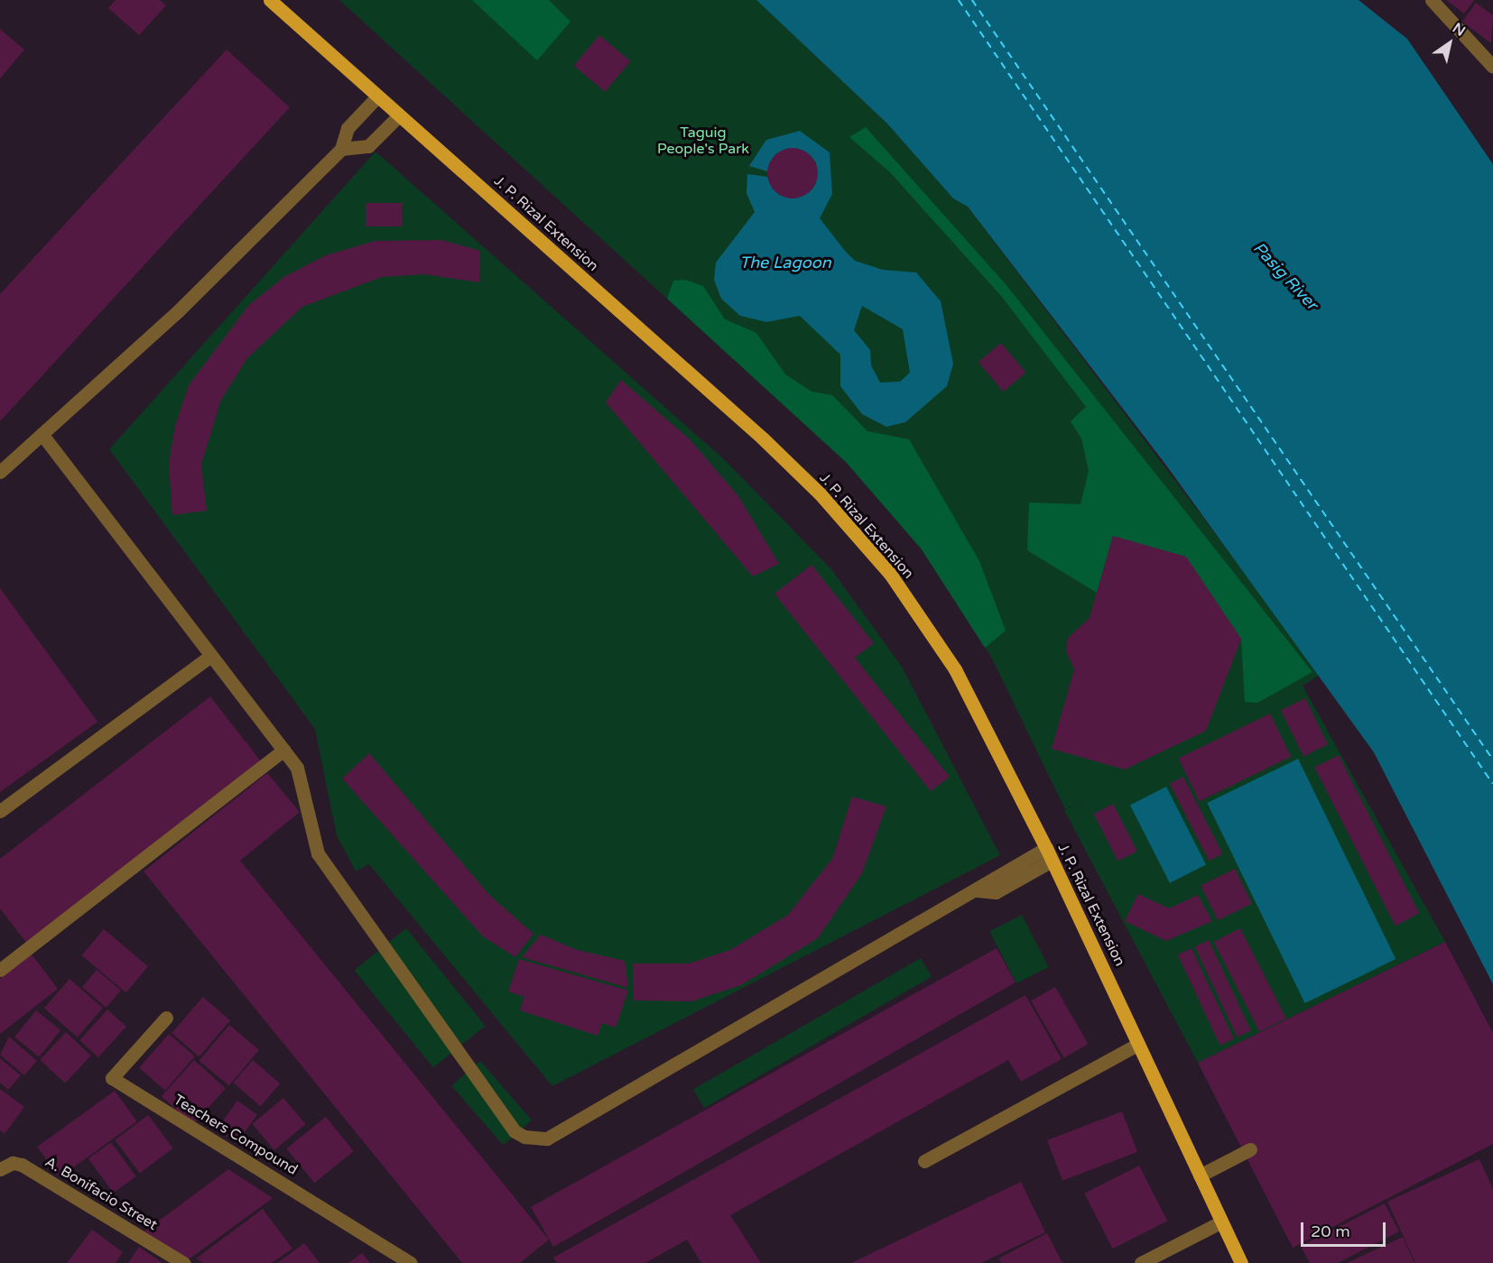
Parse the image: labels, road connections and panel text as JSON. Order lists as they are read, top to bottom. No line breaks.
{"streets":{"main road":["J. P. Rizal Extension"],"street":["Teachers Compound","A. Bonifacio Street"]},"water":["The Lagoon","Pasig River"],"parks":["Taguig People's Park"],"scale_bar":"20 m","north":"top right"}
